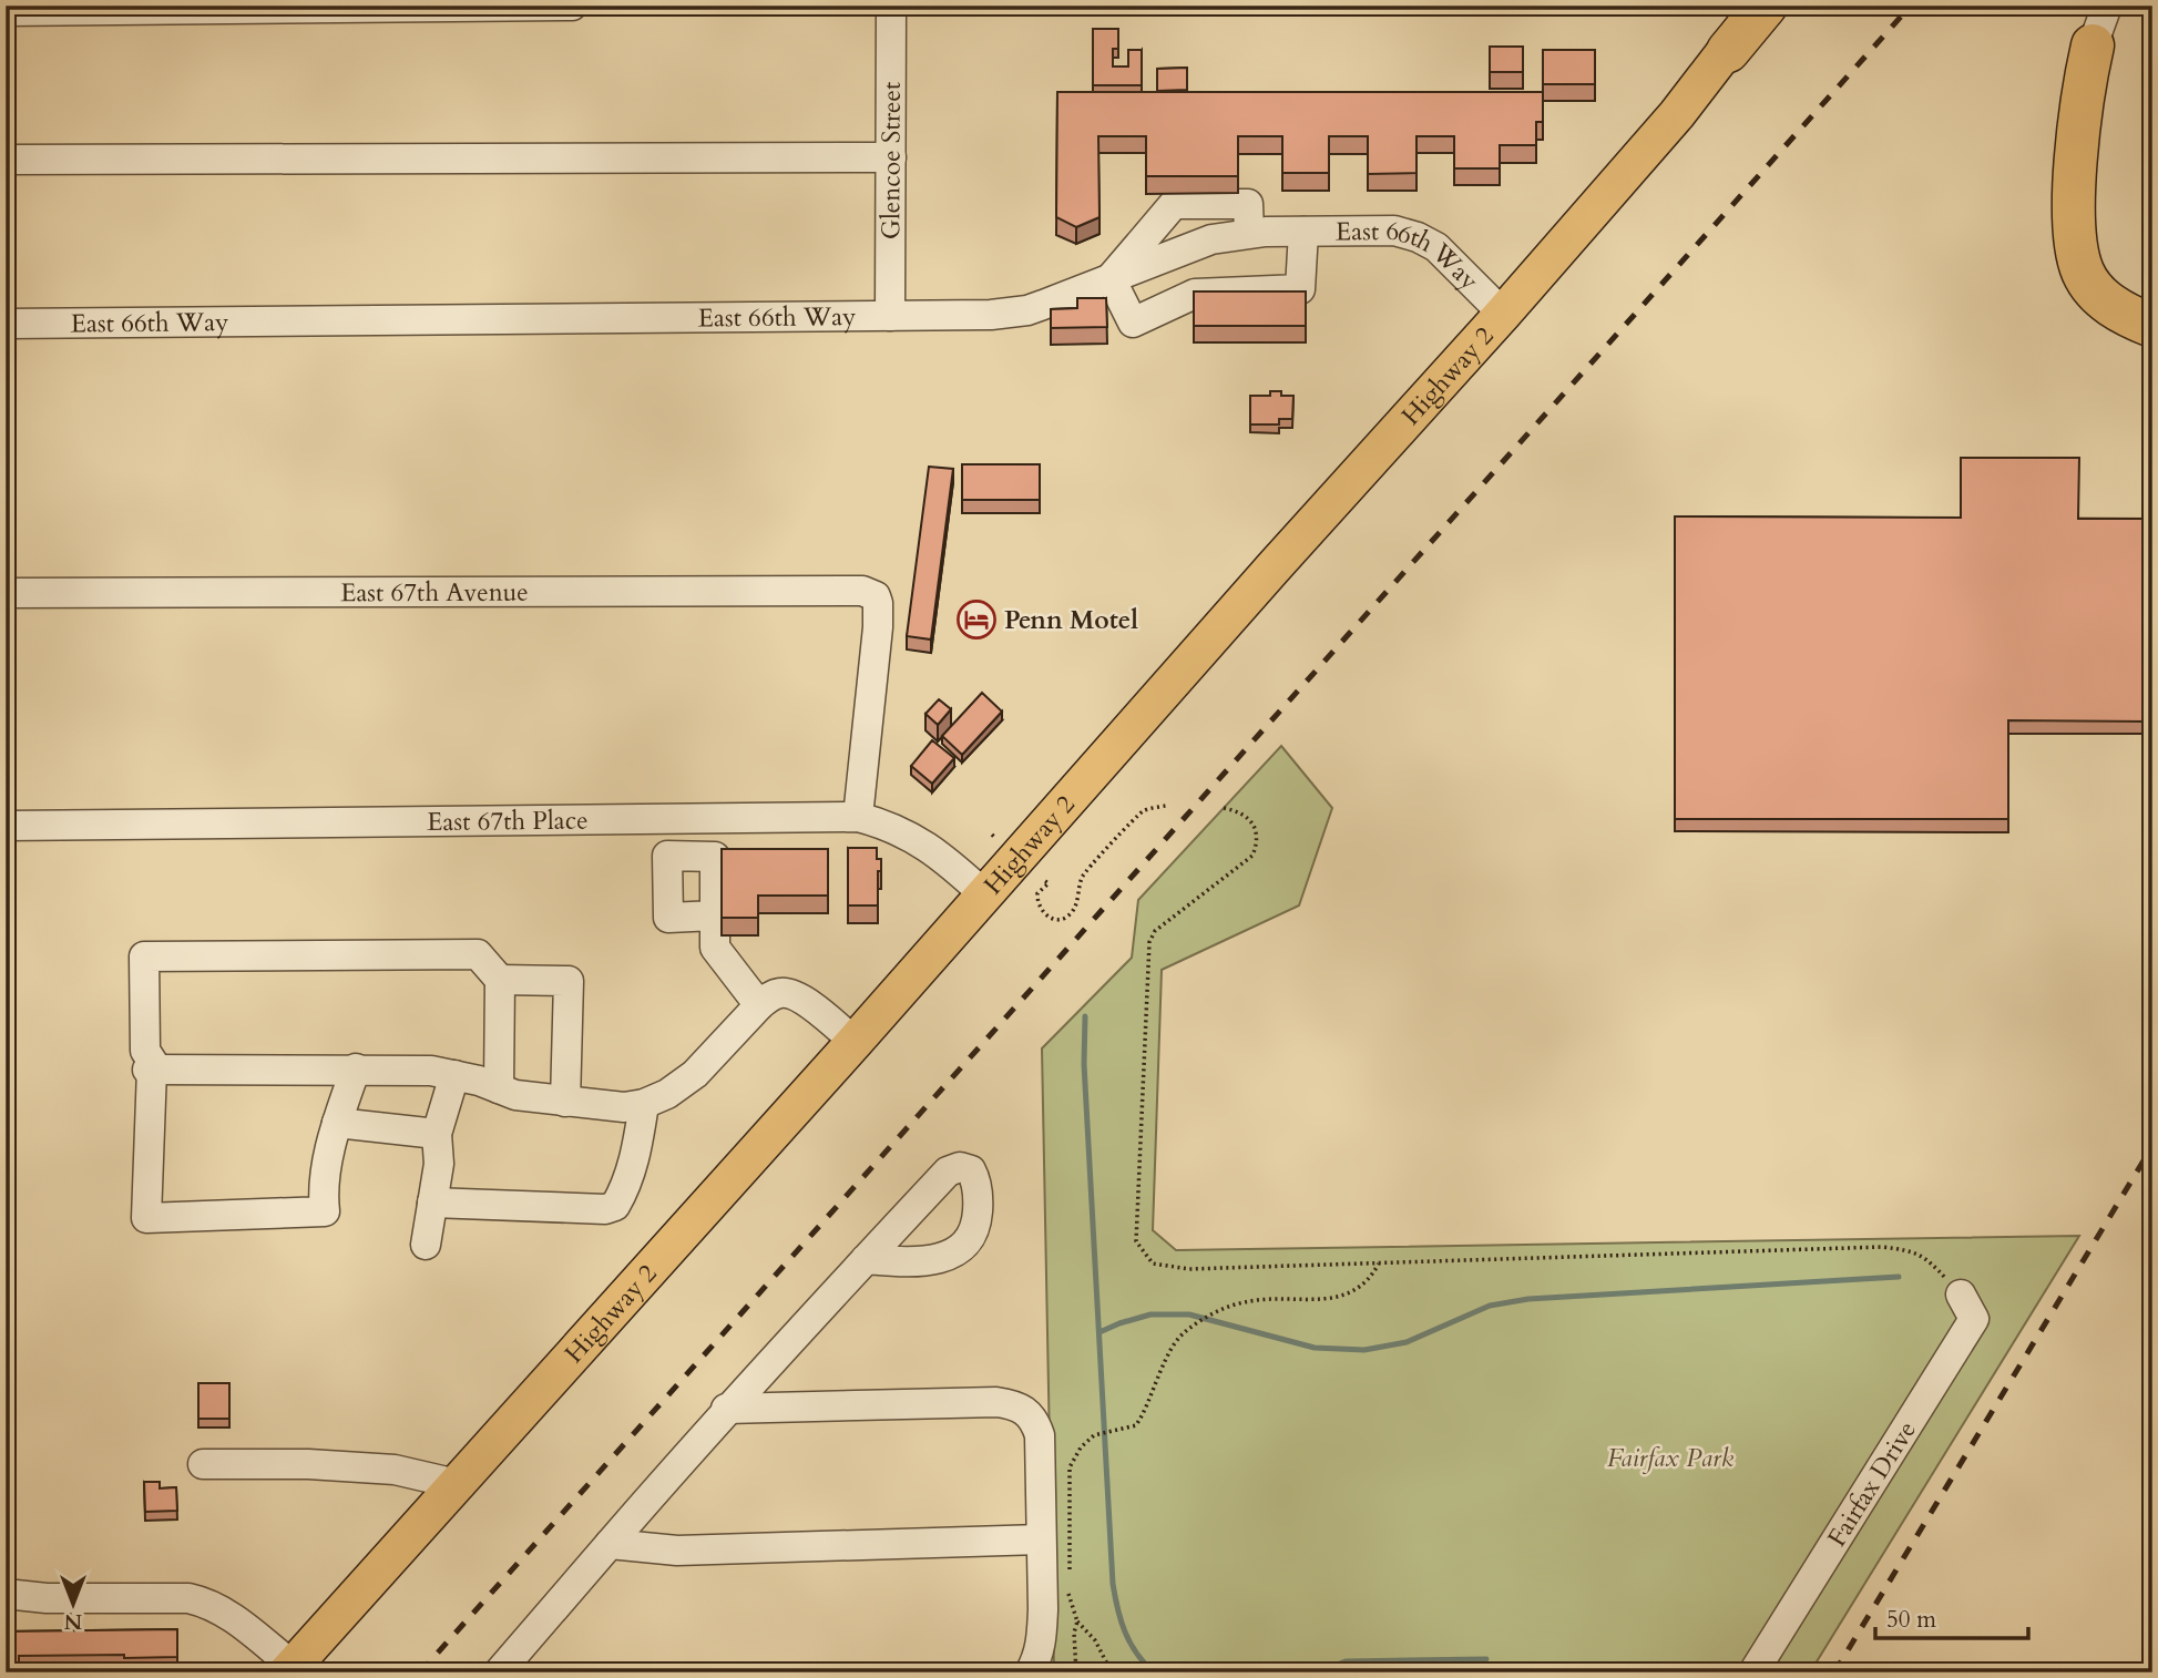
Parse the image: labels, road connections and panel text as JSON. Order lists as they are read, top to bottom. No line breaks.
{"streets":{"main road":["Highway 2"],"street":["Glencoe Street","East 66th Way","East 67th Avenue","East 67th Place","Fairfax Drive"]},"crossings":[["Glencoe Street","East 66th Way"],["East 66th Way","Highway 2"],["Highway 2","East 67th Place"],["East 67th Avenue","East 67th Place"]],"parks":["Fairfax Park"],"places":{"hotel":["Penn Motel"]},"scale_bar":"50 m","north":"bottom"}
